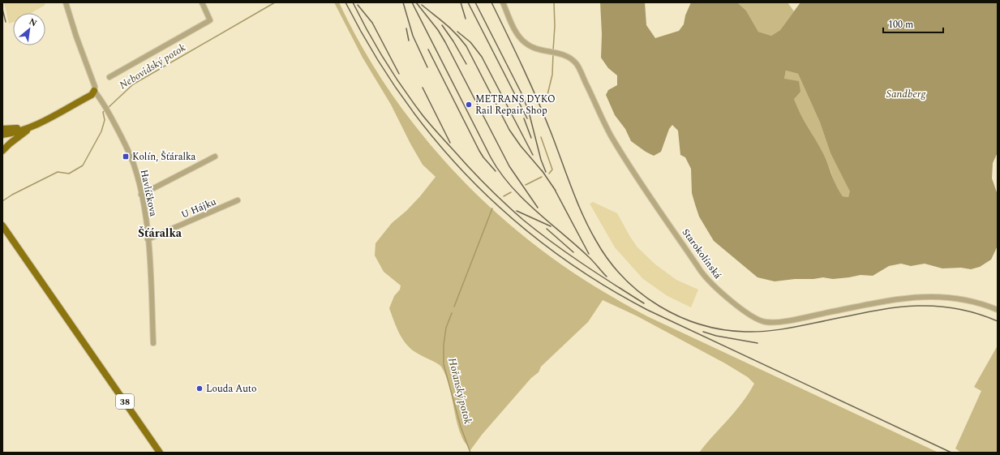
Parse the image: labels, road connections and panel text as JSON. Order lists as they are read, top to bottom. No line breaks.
{"streets":{"main road":["38"],"street":["Havlíčkova","U Hájku","Starokolínská"]},"crossings":[["Havlíčkova","U Hájku"]],"districts":["Šťáralka"],"water":["Nebovidský potok","Sandberg","Hořanský potok"],"places":{"other":["METRANS DYKO Rail Repair Shop","Louda Auto"],"transit":["Kolín, Šťáralka"]},"scale_bar":"100 m","north":"top right"}
